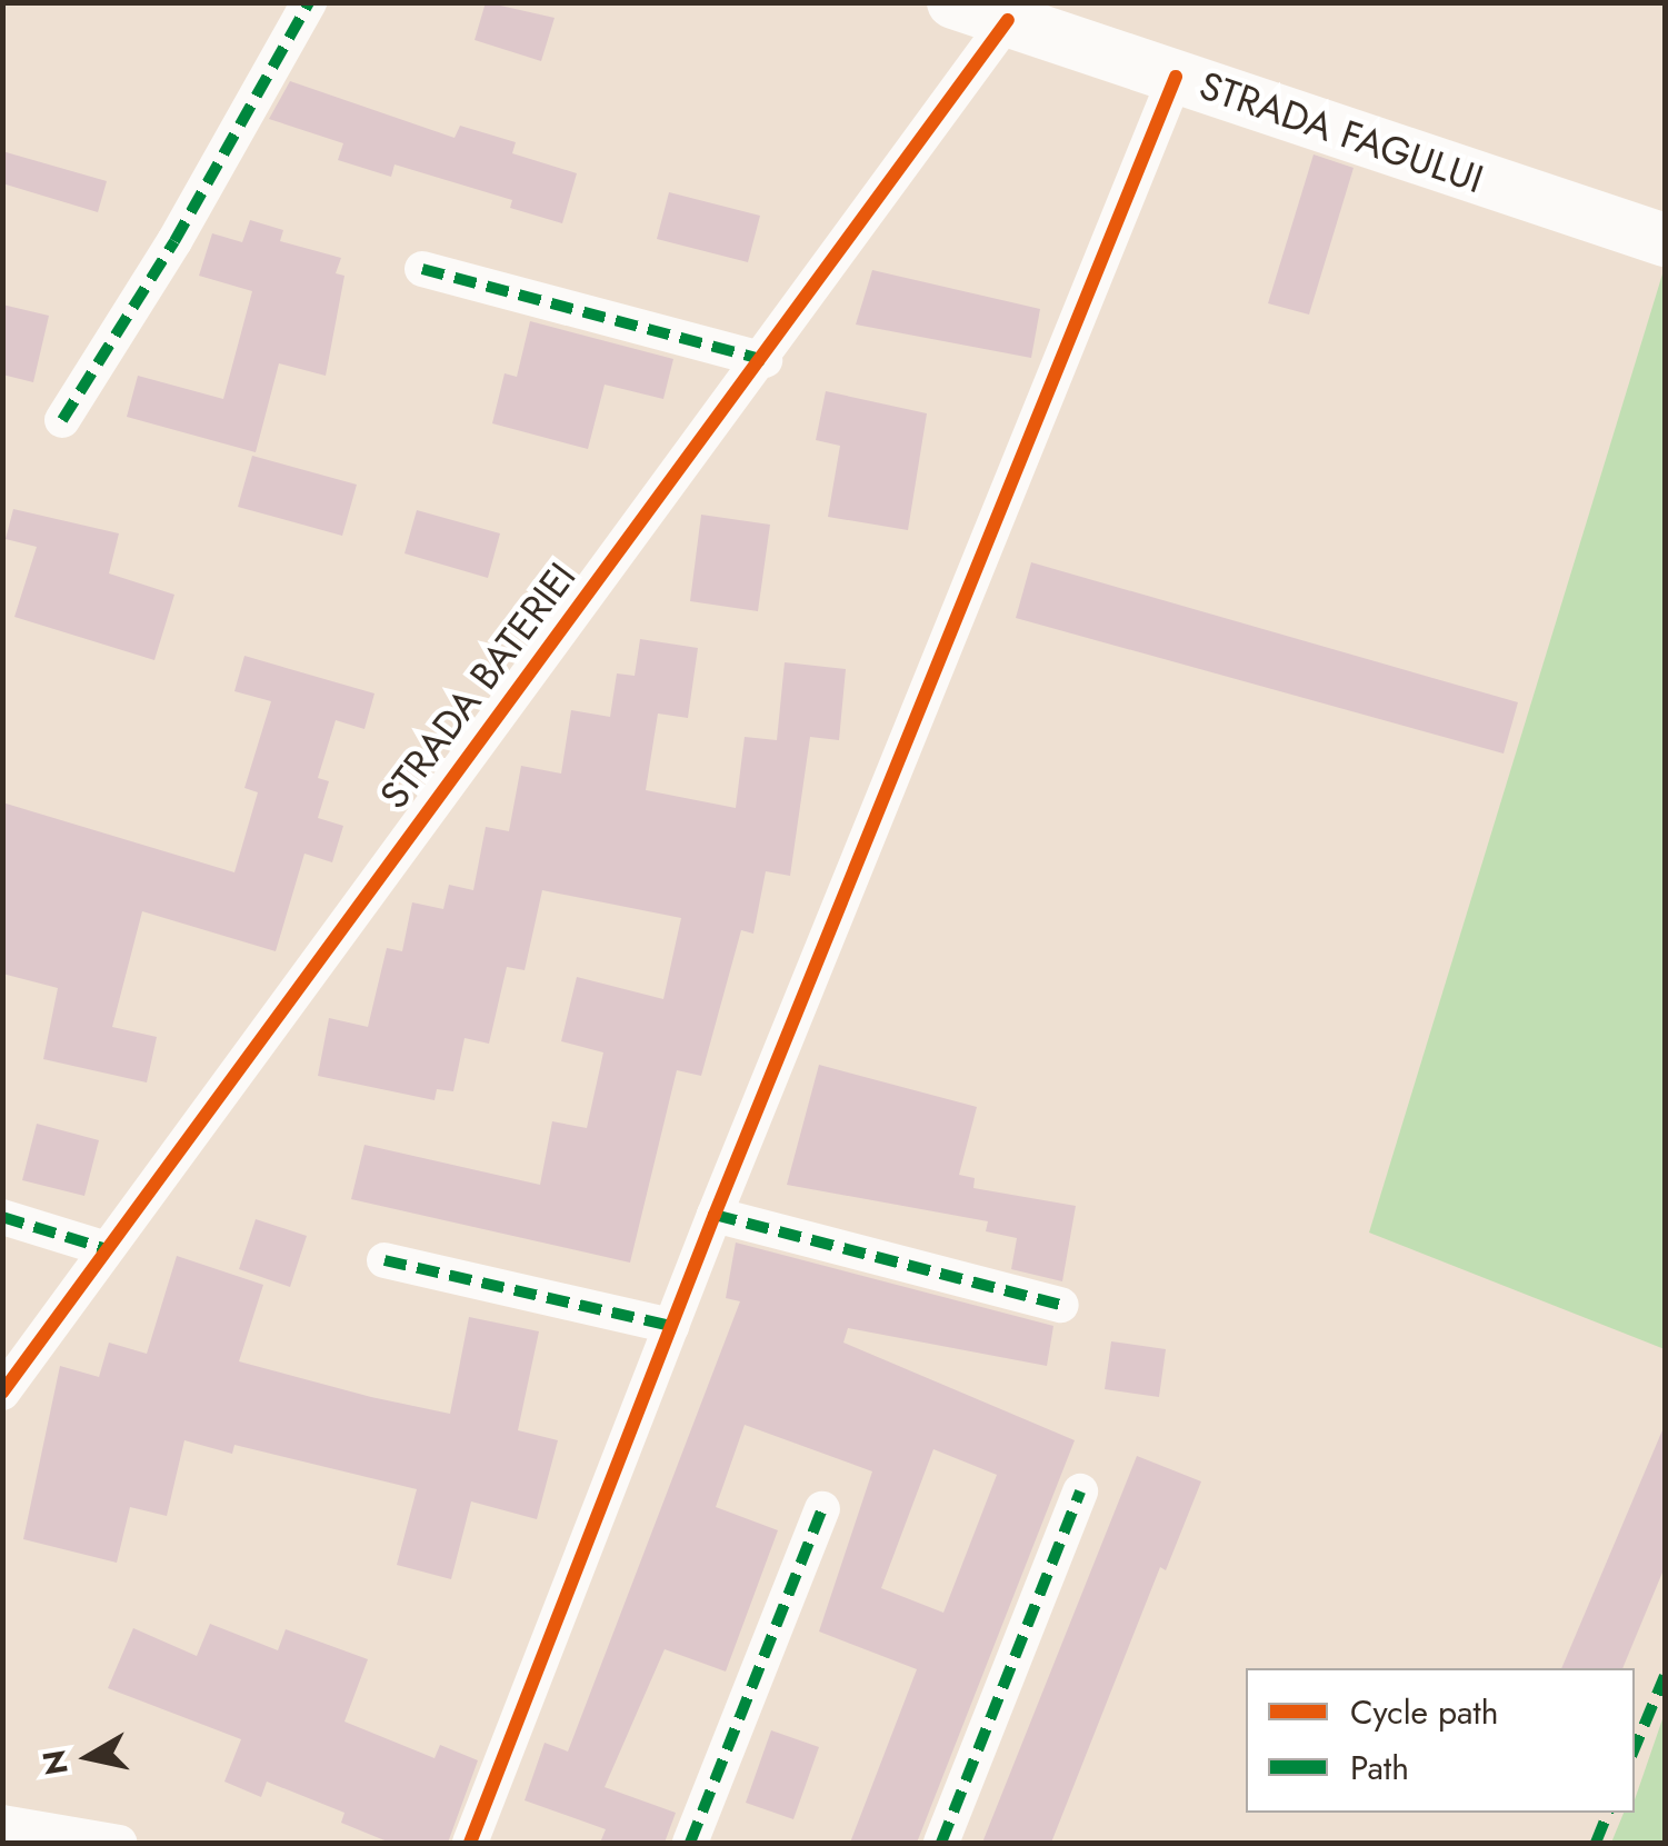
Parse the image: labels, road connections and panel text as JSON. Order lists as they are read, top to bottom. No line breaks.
{"streets":{"street":["STRADA FAGULUI","STRADA BATERIEI"]},"crossings":[["STRADA FAGULUI","STRADA BATERIEI"]],"legend":["Cycle path","Path"],"north":"left"}
